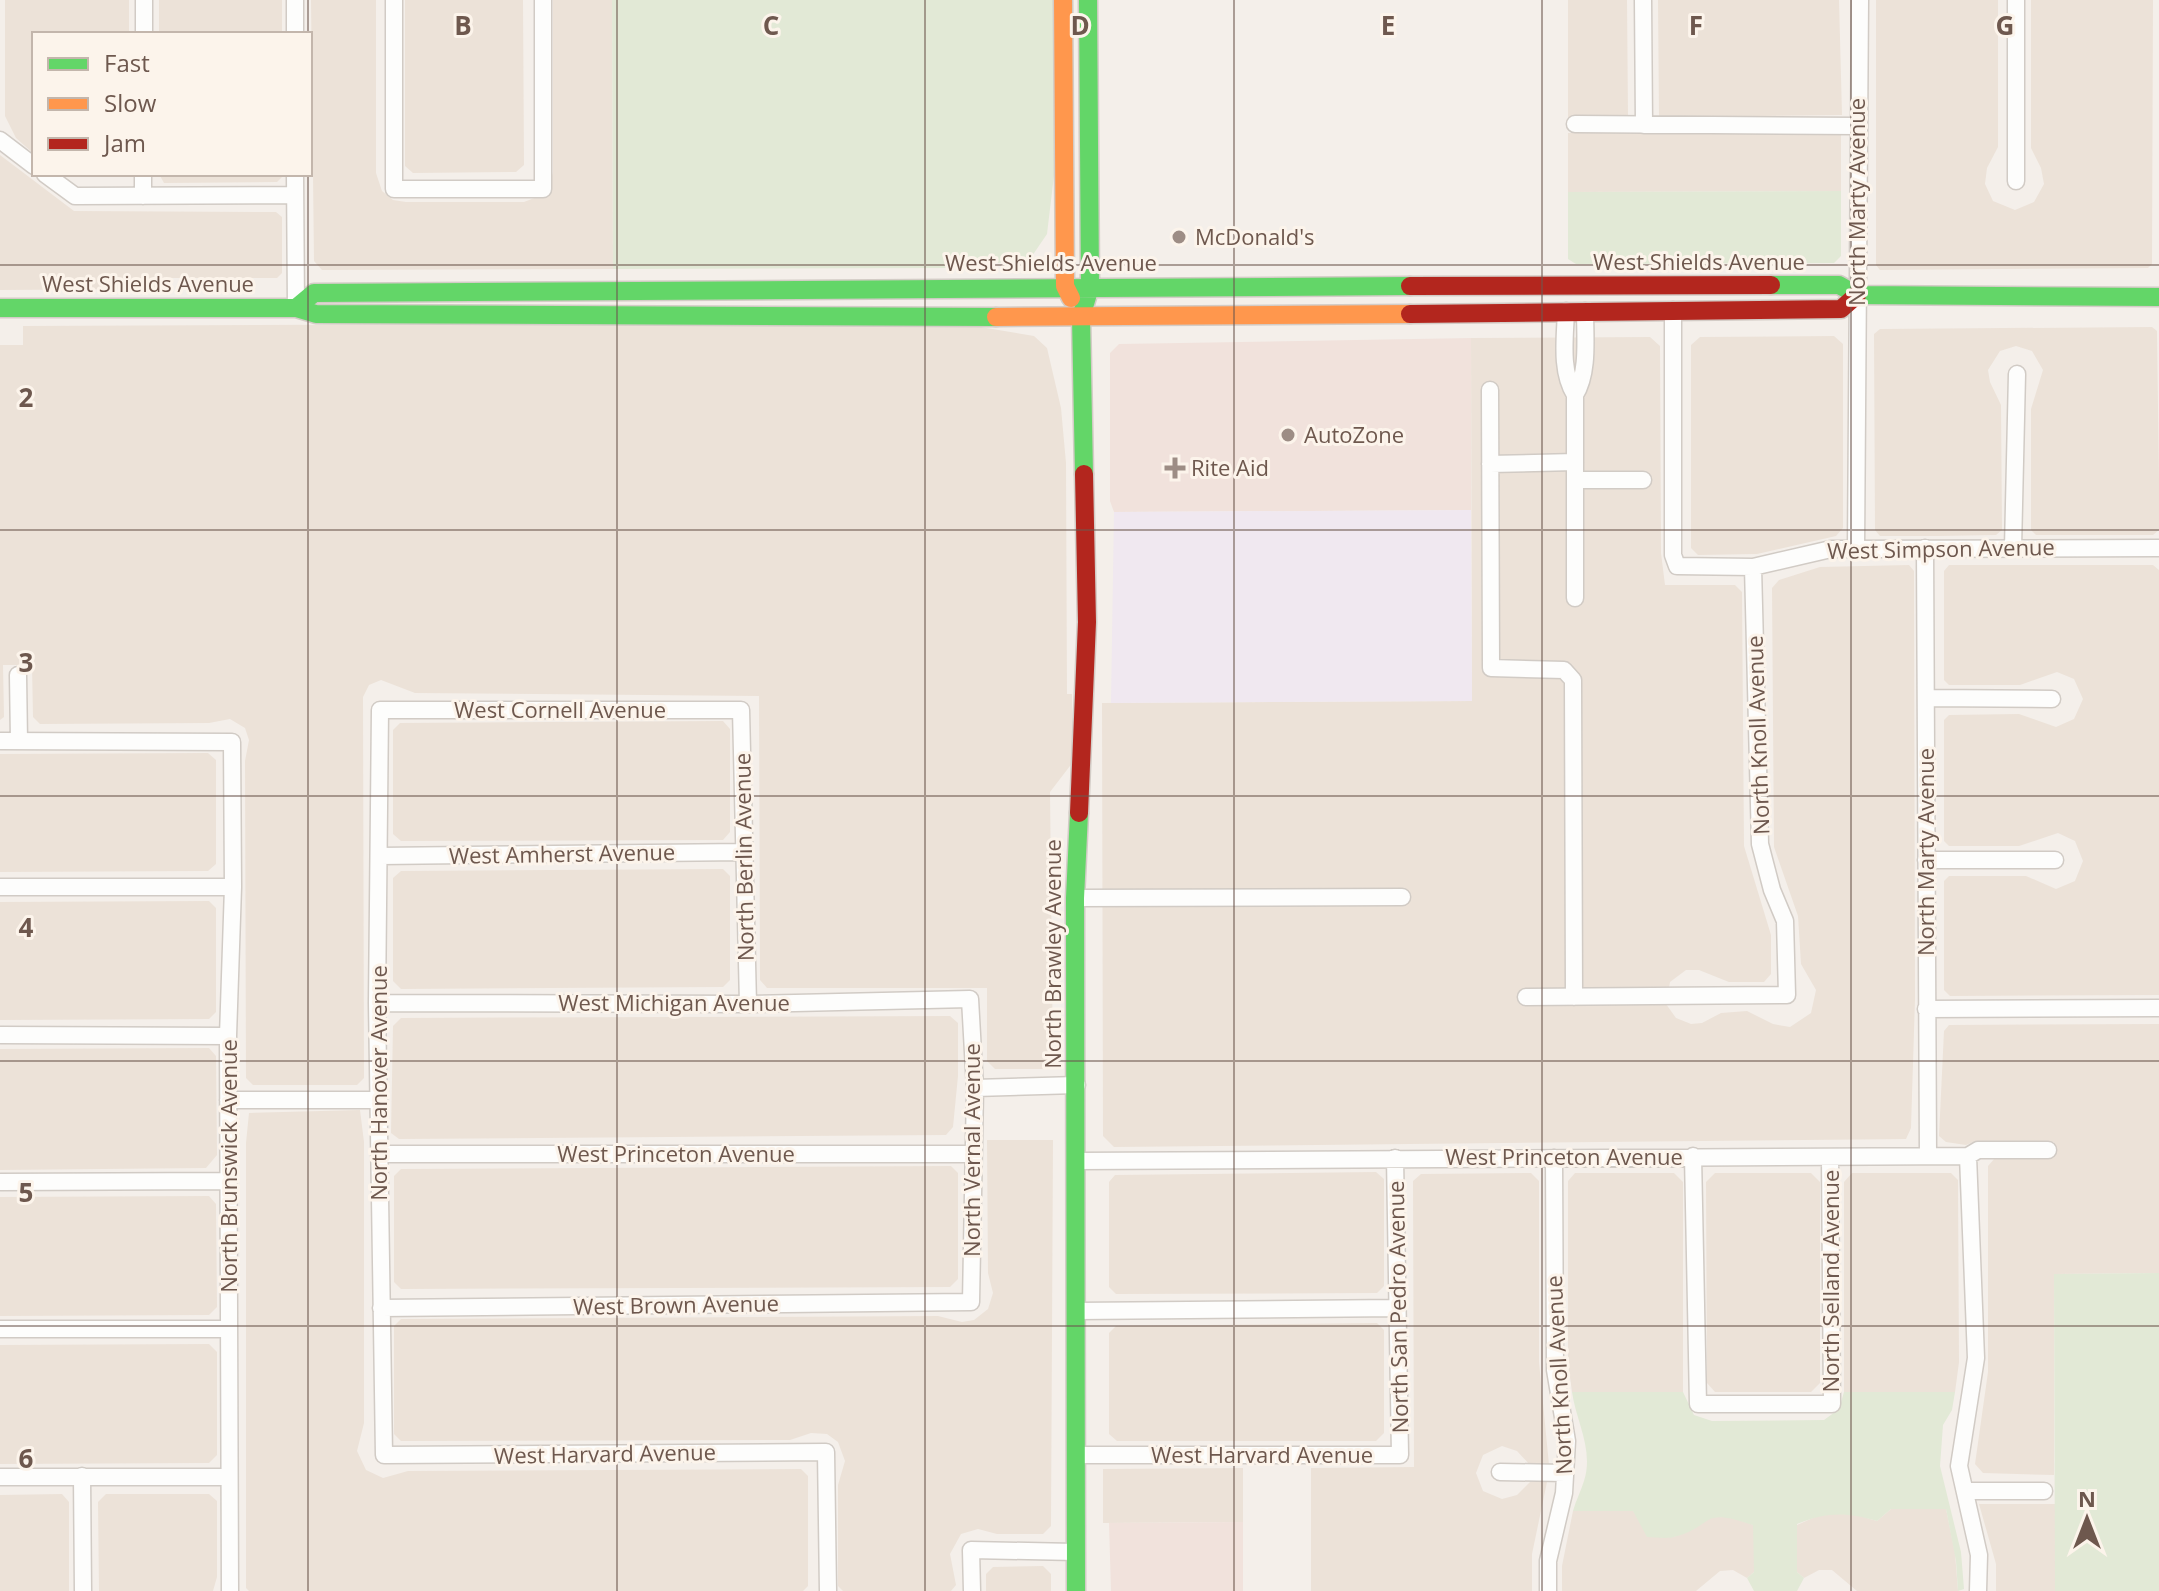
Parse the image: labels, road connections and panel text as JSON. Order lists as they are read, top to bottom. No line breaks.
{"streets":{"street":["North Marty Avenue","West Shields Avenue","West Simpson Avenue","West Cornell Avenue","North Knoll Avenue","West Amherst Avenue","North Berlin Avenue","North Brawley Avenue","West Michigan Avenue","North Hanover Avenue","North Vernal Avenue","West Princeton Avenue","North Brunswick Avenue","North Selland Avenue","West Brown Avenue","North San Pedro Avenue","West Harvard Avenue"]},"crossings":[["North Marty Avenue","West Shields Avenue"],["North Marty Avenue","West Simpson Avenue"],["North Marty Avenue","West Princeton Avenue"],["West Shields Avenue","West Simpson Avenue"],["West Shields Avenue","North Brawley Avenue"],["West Simpson Avenue","North Knoll Avenue"],["West Cornell Avenue","North Berlin Avenue"],["West Cornell Avenue","North Hanover Avenue"],["North Knoll Avenue","West Princeton Avenue"],["West Amherst Avenue","North Berlin Avenue"],["West Amherst Avenue","North Hanover Avenue"],["North Berlin Avenue","West Michigan Avenue"],["North Brawley Avenue","West Princeton Avenue"],["North Brawley Avenue","West Harvard Avenue"],["West Michigan Avenue","North Hanover Avenue"],["West Michigan Avenue","North Vernal Avenue"],["North Hanover Avenue","West Princeton Avenue"],["North Hanover Avenue","West Brown Avenue"],["North Hanover Avenue","West Harvard Avenue"],["North Vernal Avenue","West Princeton Avenue"],["North Vernal Avenue","West Brown Avenue"],["West Princeton Avenue","North Selland Avenue"],["West Princeton Avenue","North San Pedro Avenue"],["North San Pedro Avenue","West Harvard Avenue"]],"places":{"other":["McDonald's","AutoZone"],"health":["Rite Aid"]},"legend":["Fast","Slow","Jam"],"north":"top","grid":{"columns":["B","C","D","E","F","G"],"rows":["2","3","4","5","6"]}}
